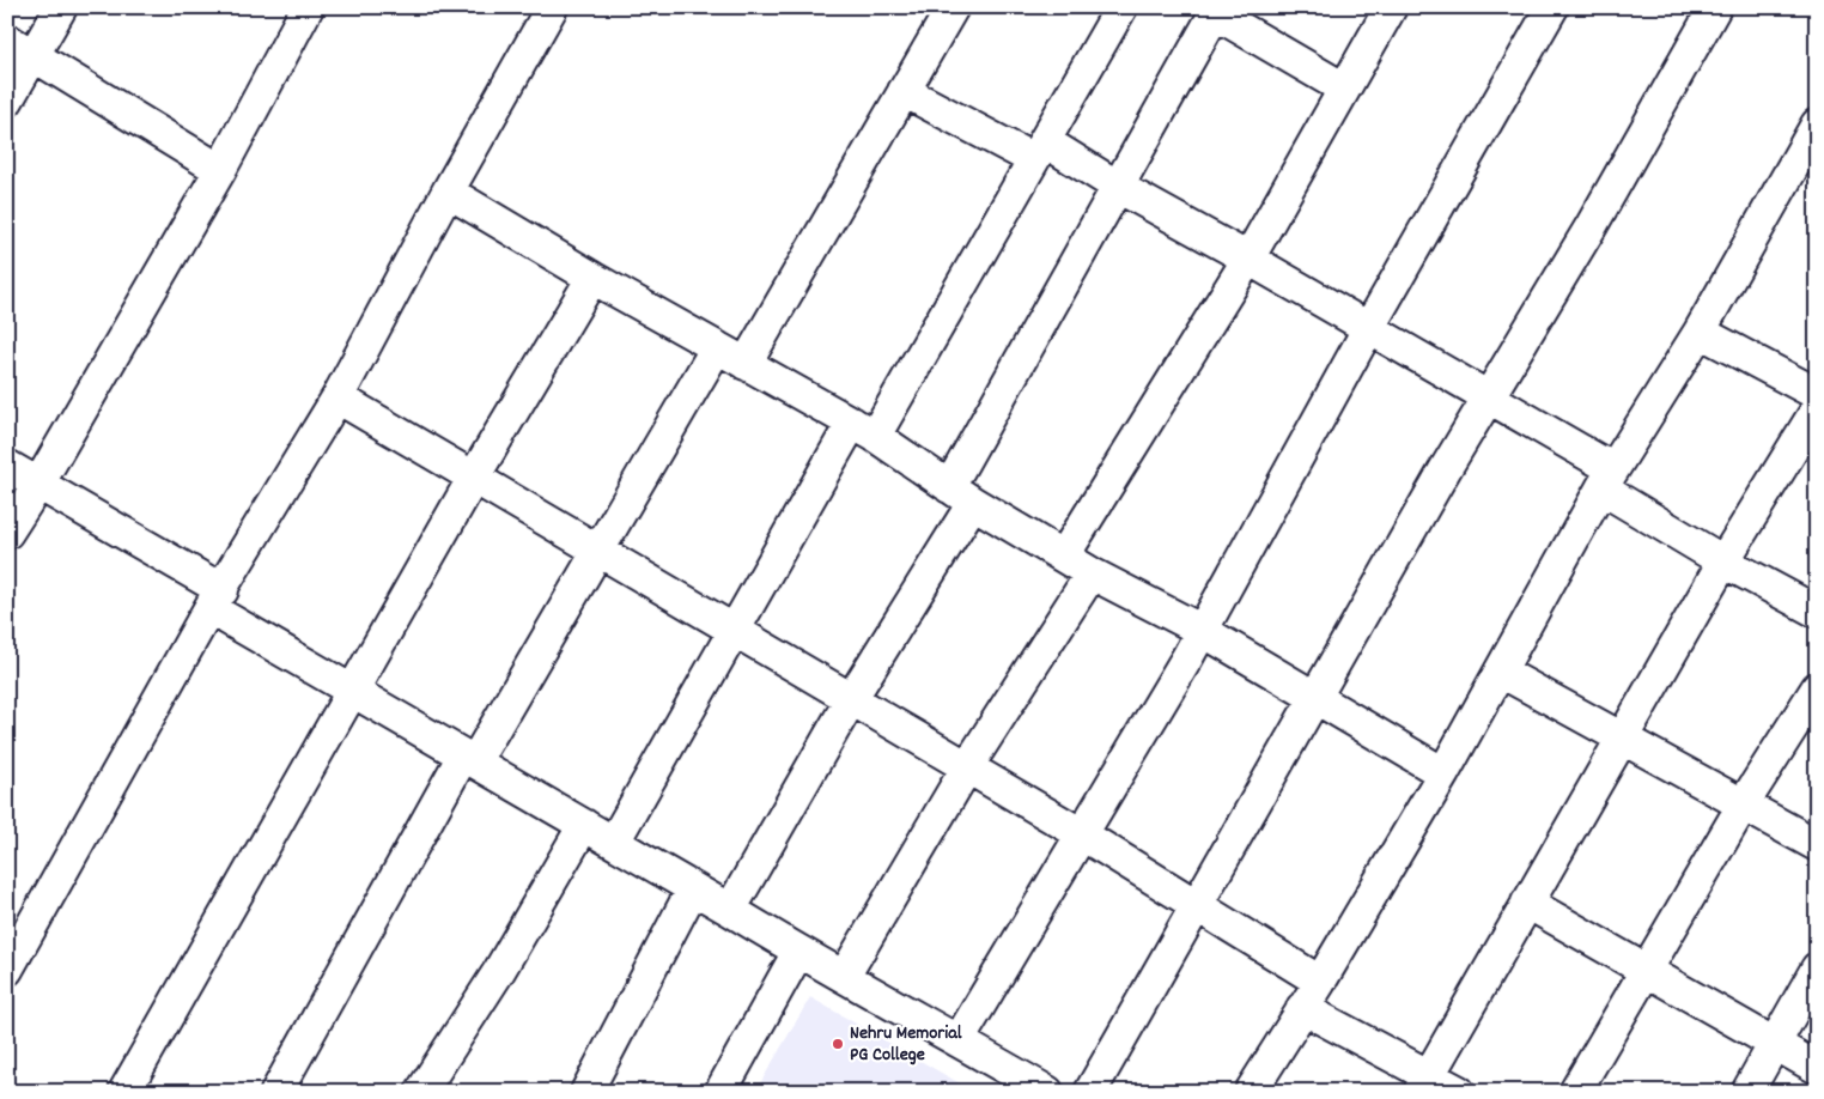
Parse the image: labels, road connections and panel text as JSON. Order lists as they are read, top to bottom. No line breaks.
{"places":["Nehru Memorial PG College"]}
